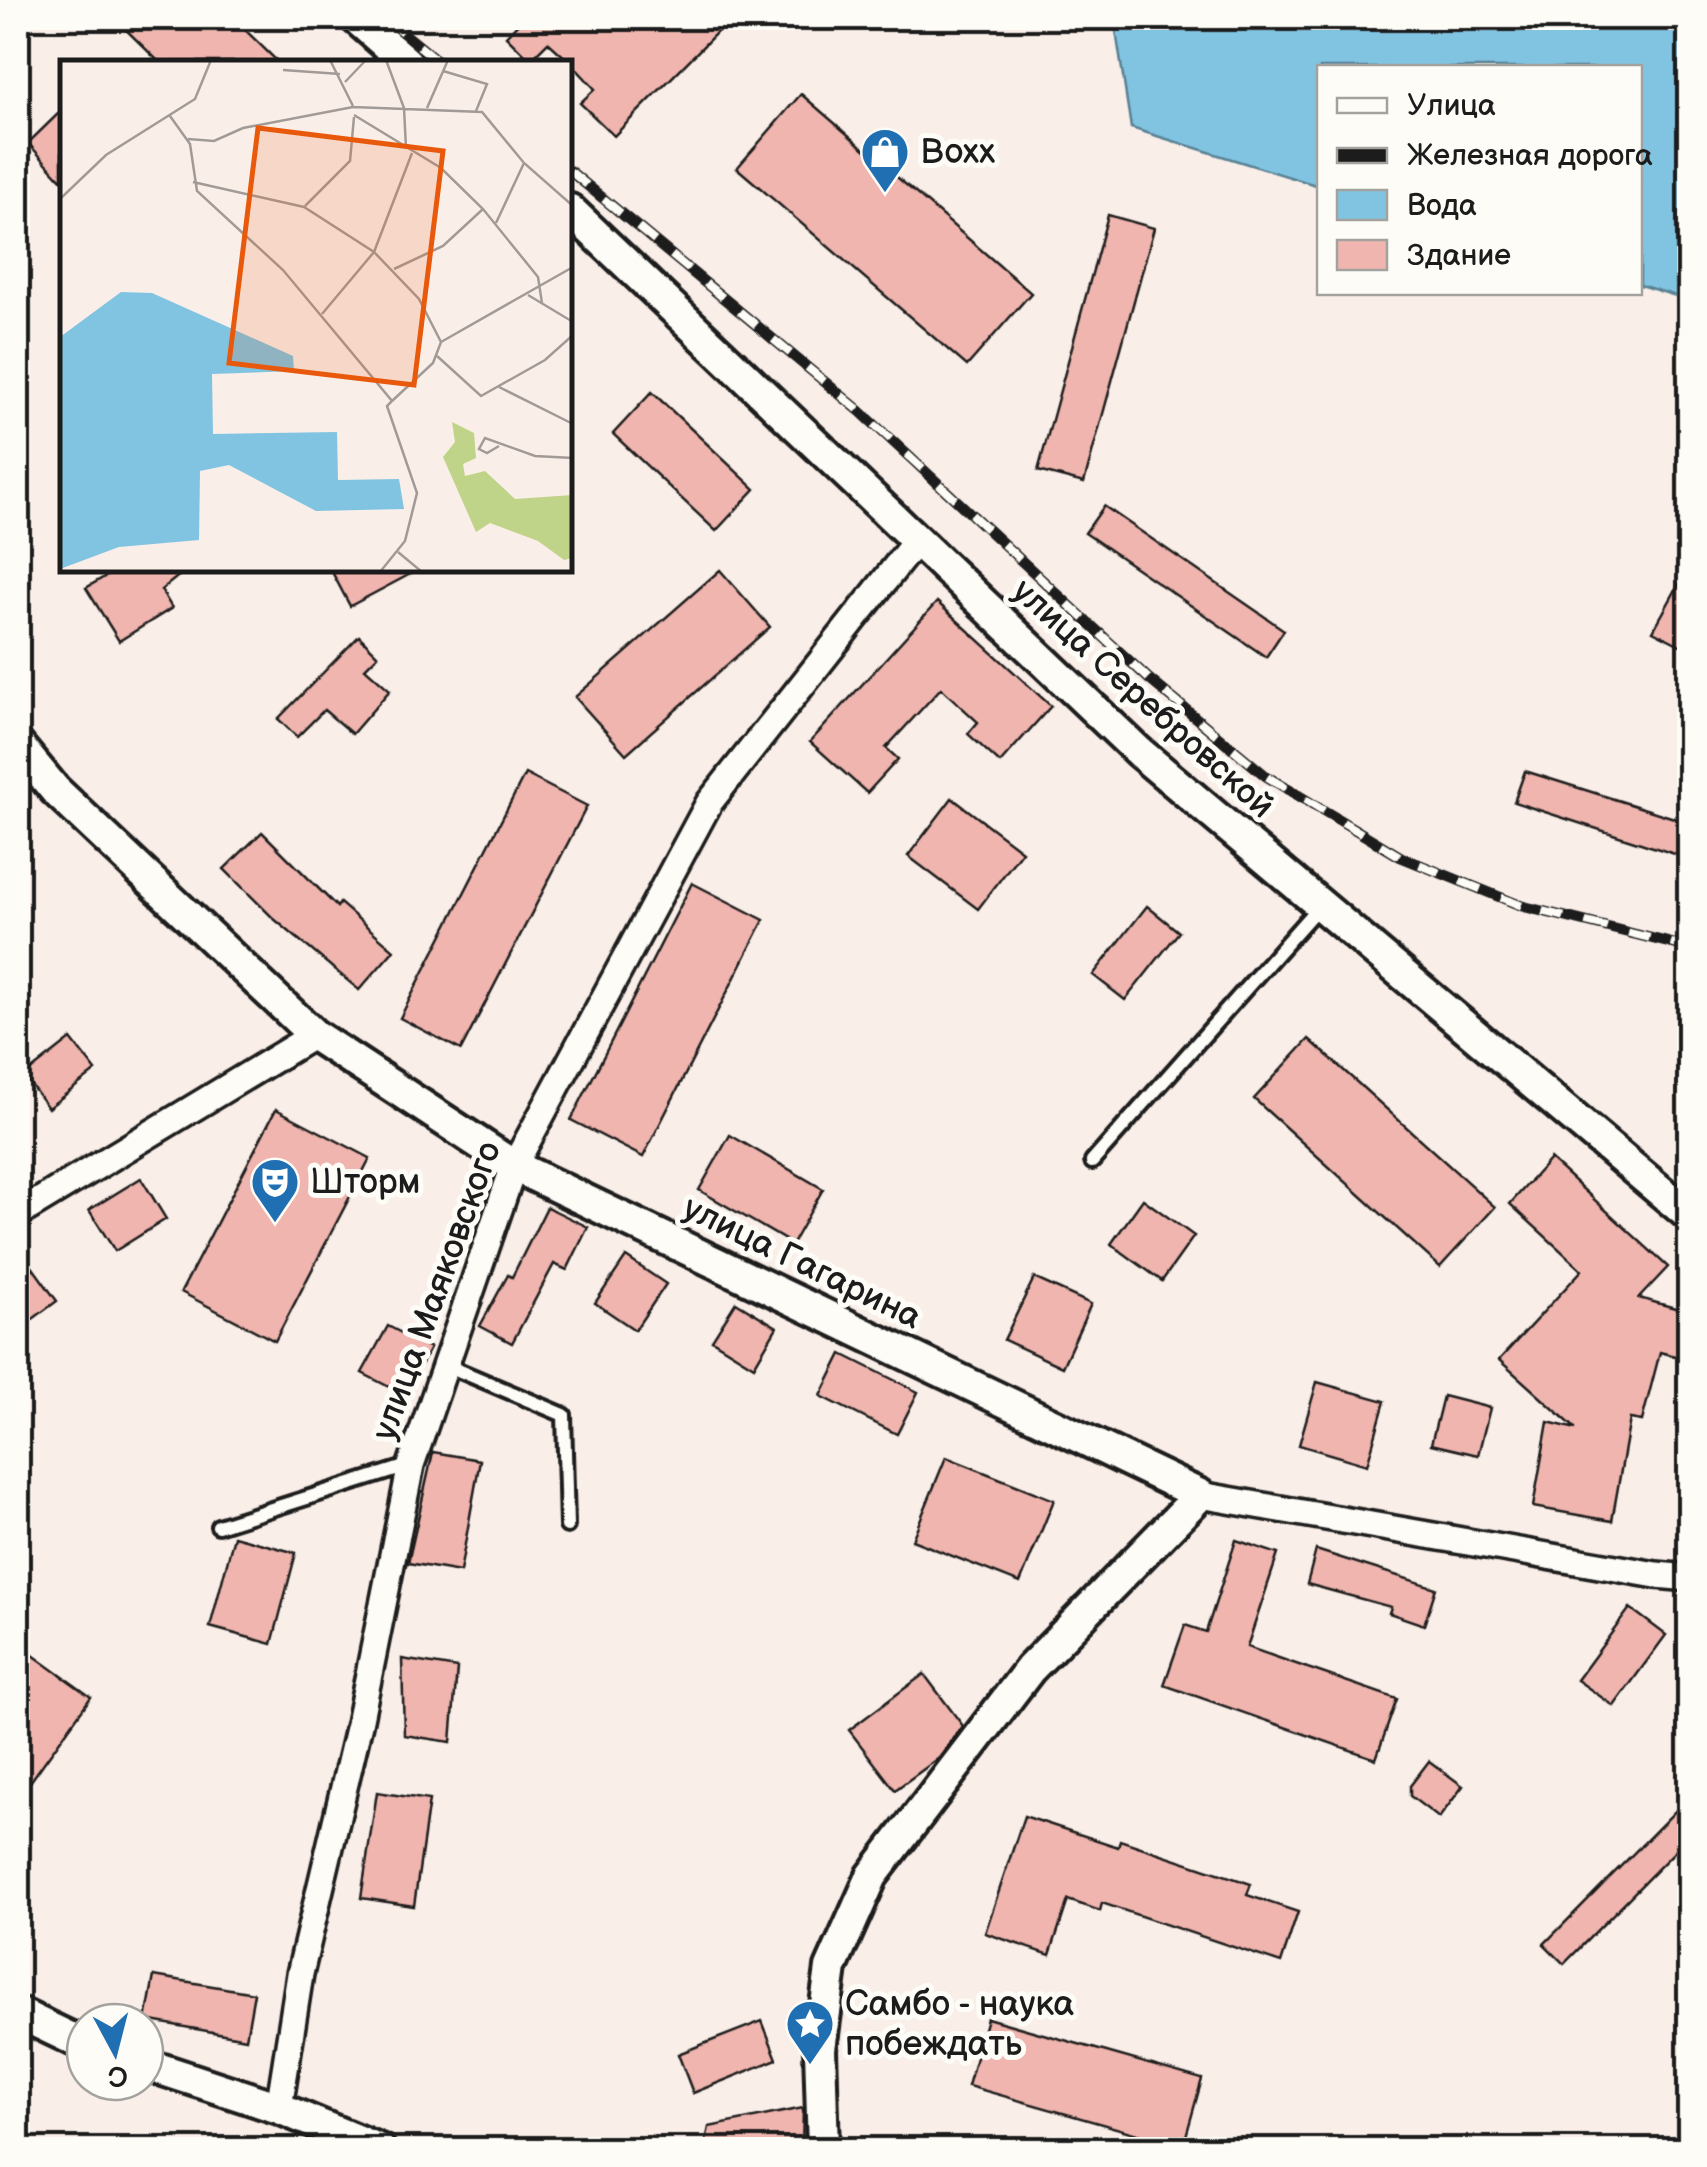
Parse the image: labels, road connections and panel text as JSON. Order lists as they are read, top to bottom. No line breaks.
{"streets":{"street":["улица Серебровской","улица Гагарина","улица Маяковского"]},"crossings":[["улица Серебровской","улица Маяковского"],["улица Гагарина","улица Маяковского"]],"places":{"shop":["Boxx"],"theatre":["Шторм"],"place":["Самбо - наука побеждать"]},"legend":["Улица","Железная дорога","Вода","Здание"],"north":"bottom"}
